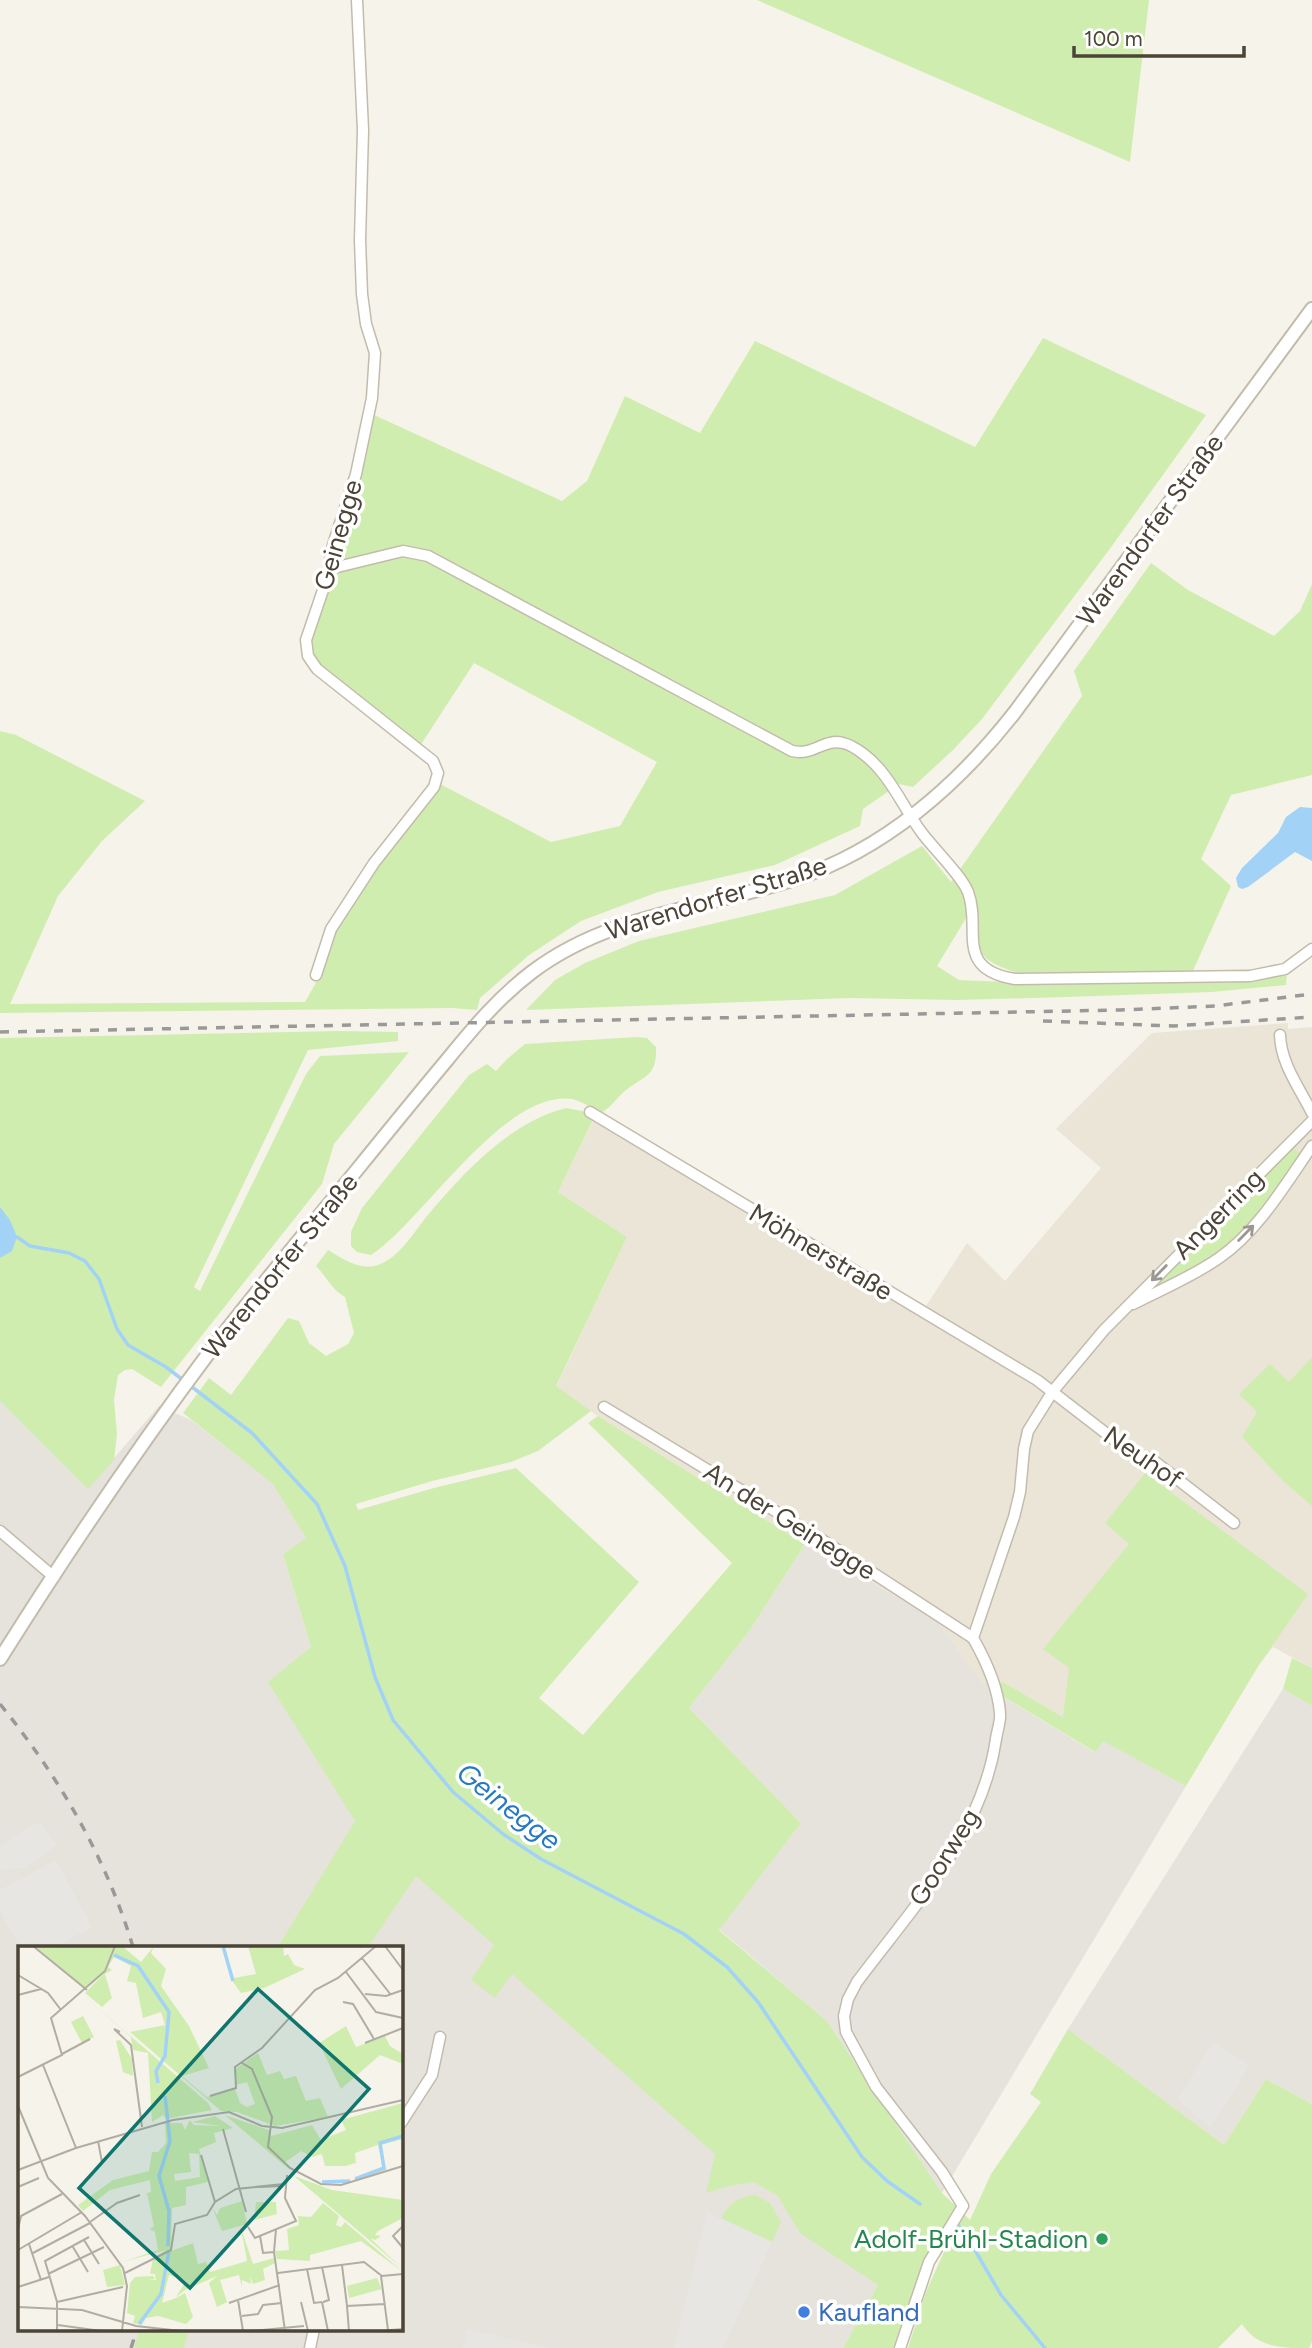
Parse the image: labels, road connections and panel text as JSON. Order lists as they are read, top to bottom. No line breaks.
{"streets":{"street":["Warendorfer Straße","Geinegge","Angerring","Möhnerstraße","Neuhof","An der Geinegge","Goorweg"]},"crossings":[["Angerring","Möhnerstraße"],["Angerring","Neuhof"],["Möhnerstraße","Neuhof"],["An der Geinegge","Goorweg"]],"water":["Geinegge"],"places":["Adolf-Brühl-Stadion","Kaufland"],"scale_bar":"100 m"}
